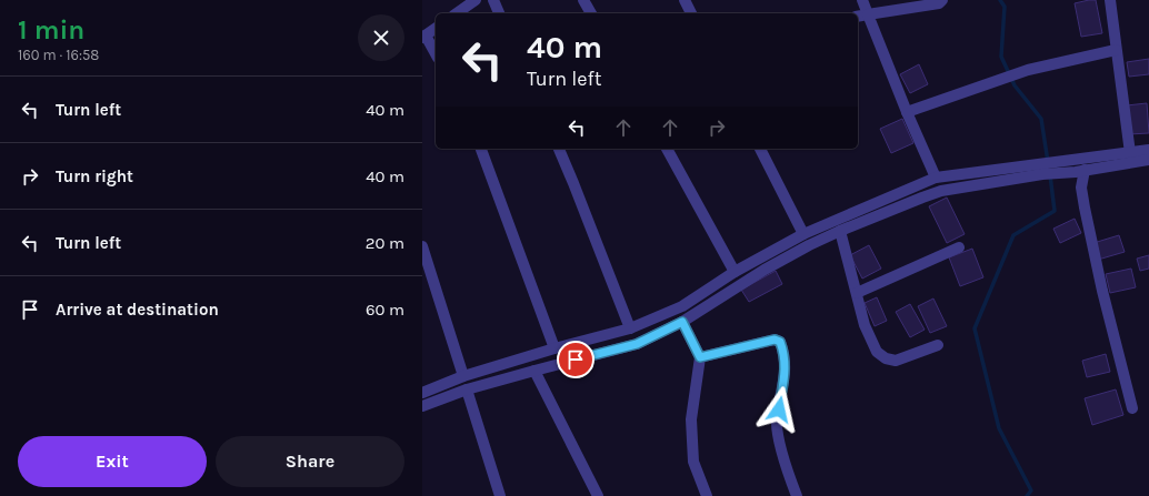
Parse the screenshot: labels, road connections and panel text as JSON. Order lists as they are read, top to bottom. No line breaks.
{"page":{"heading":["1 min","160 m · 16:58"],"turn":["40 m","Turn left"],"list":[{"name":"Turn left","value":"40 m"},{"name":"Turn right","value":"40 m"},{"name":"Turn left","value":"20 m"},{"name":"Arrive at destination","value":"60 m"}],"buttons":["Exit","Share"]}}
